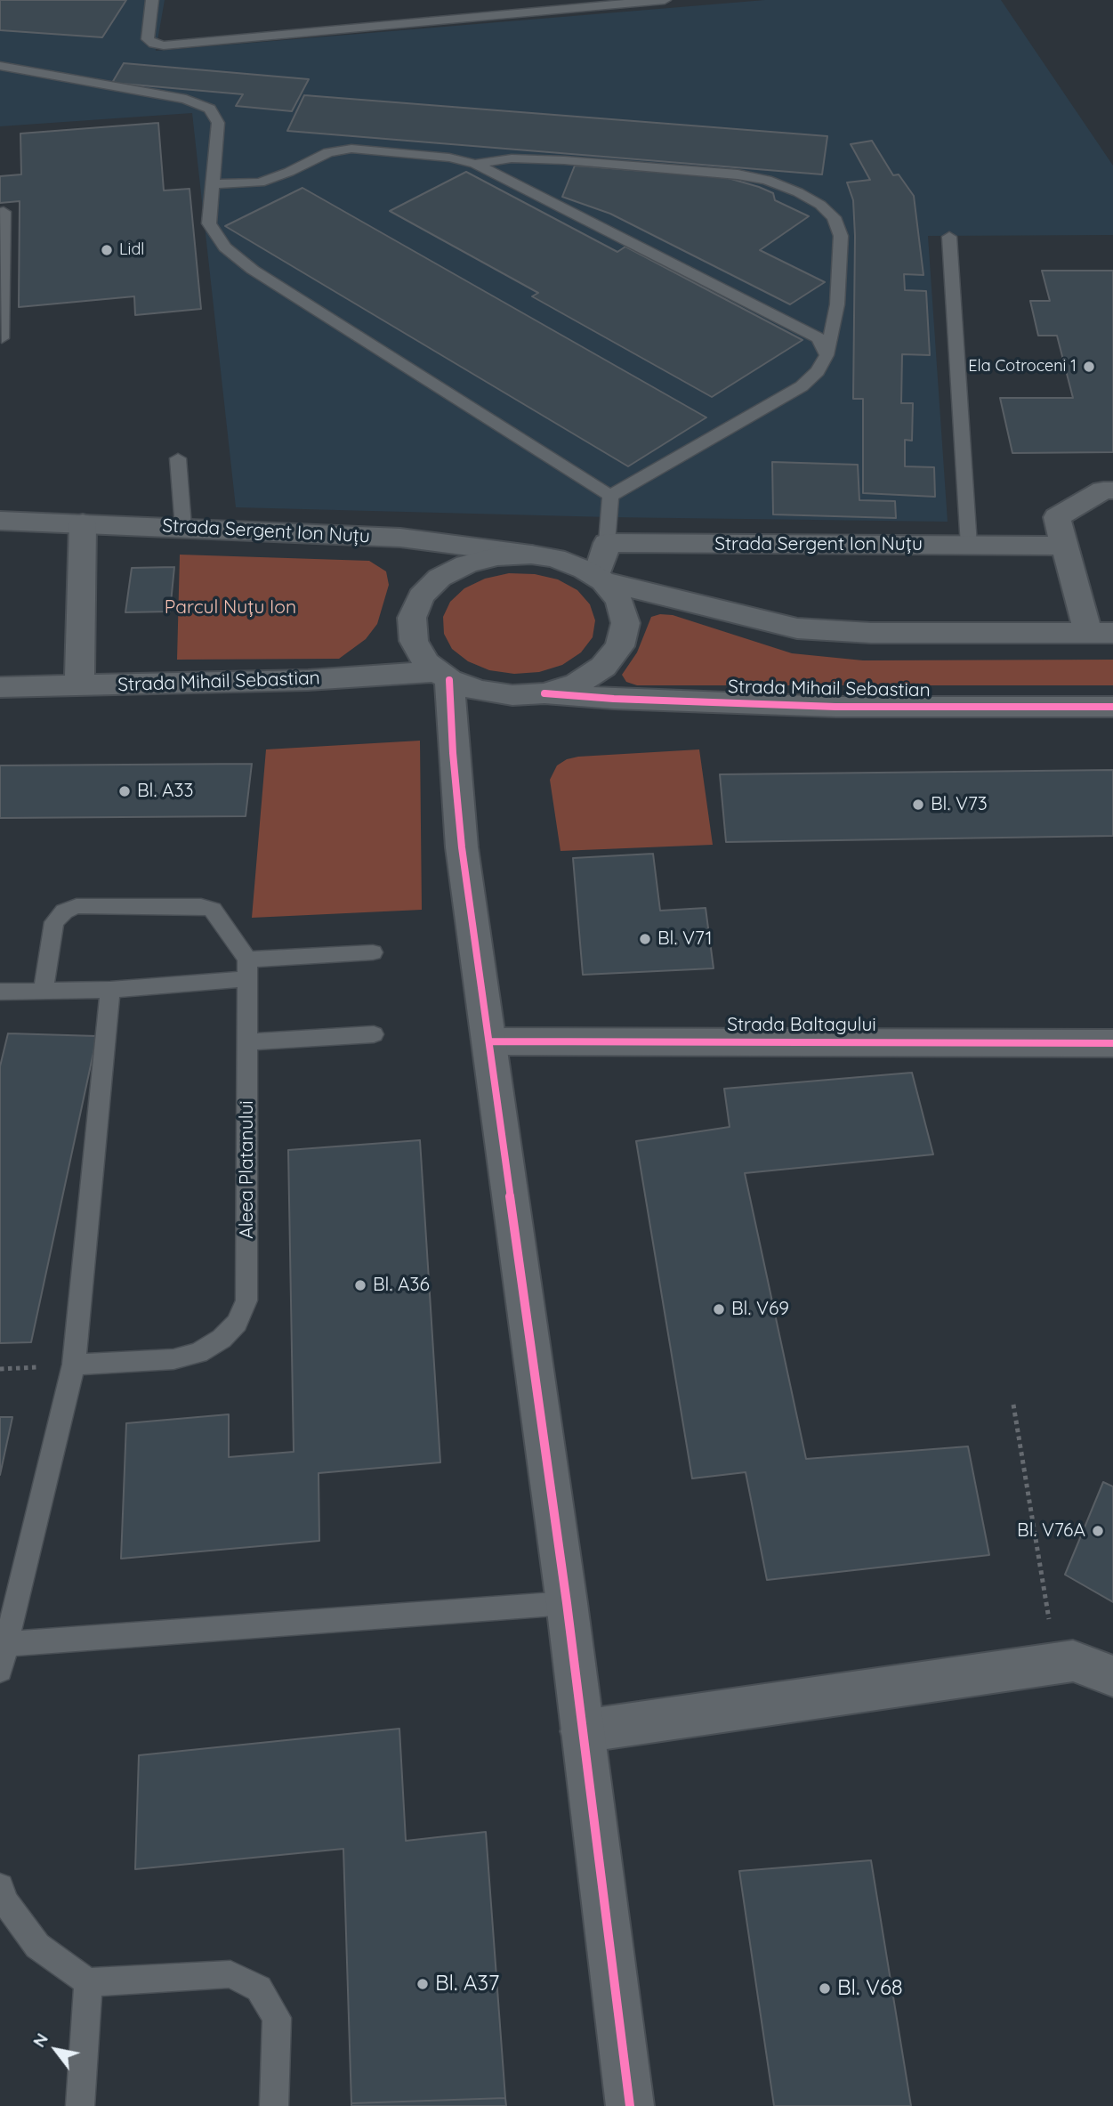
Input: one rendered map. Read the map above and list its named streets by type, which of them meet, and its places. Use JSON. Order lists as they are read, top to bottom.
{
  "streets": {
    "street": ["Strada Sergent Ion Nuțu", "Strada Mihail Sebastian", "Strada Baltagului"],
    "lane": ["Aleea Platanului"]
  },
  "crossings": [
    ["Strada Sergent Ion Nuțu", "Strada Mihail Sebastian"]
  ],
  "parks": ["Parcul Nuțu Ion"],
  "places": [
    "Lidl",
    "Ela Cotroceni 1",
    "Bl. A33",
    "Bl. V73",
    "Bl. V71",
    "Bl. A36",
    "Bl. V69",
    "Bl. V76A",
    "Bl. A37",
    "Bl. V68"
  ],
  "north": "top left"
}
